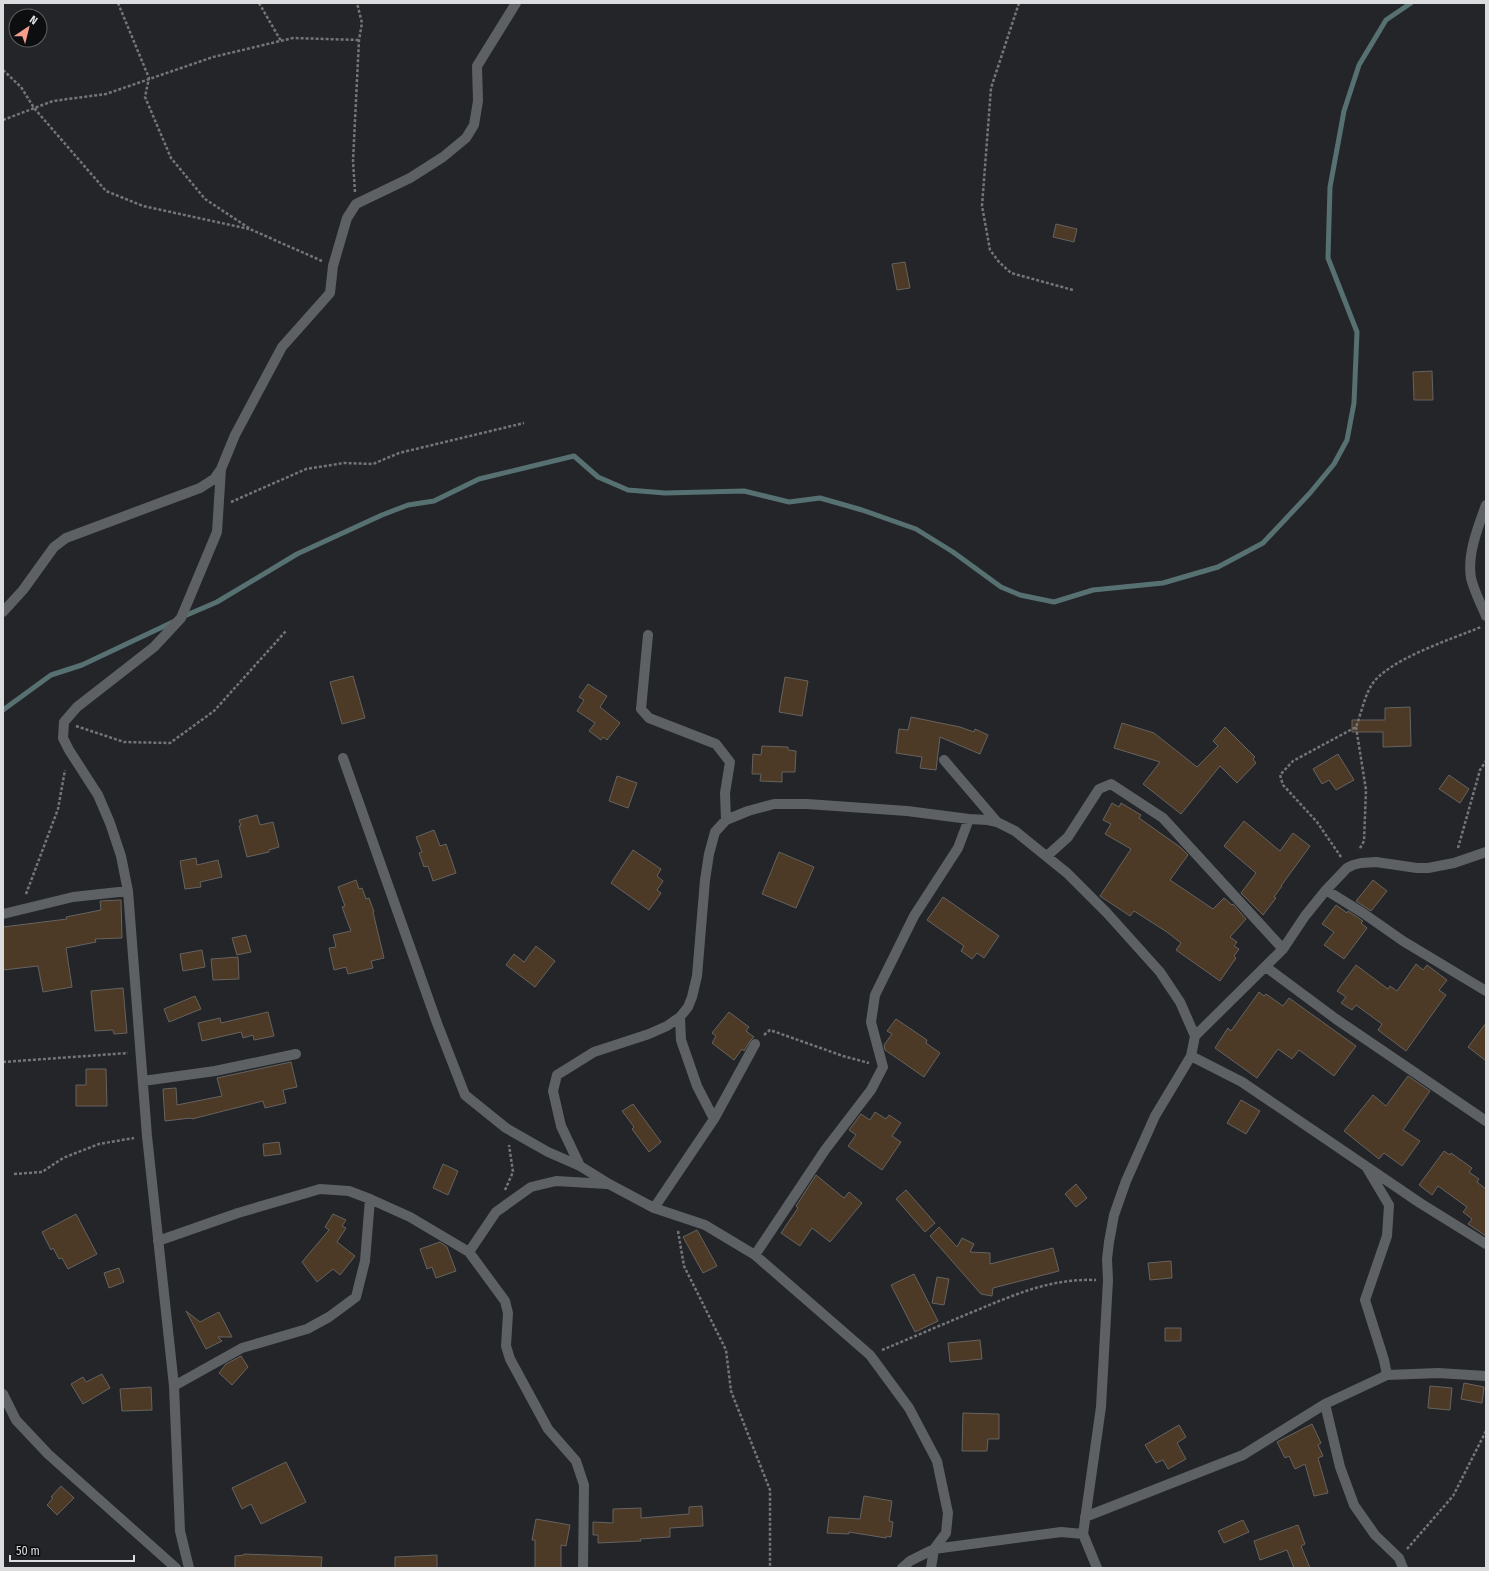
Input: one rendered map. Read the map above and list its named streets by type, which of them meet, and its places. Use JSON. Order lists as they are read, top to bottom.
{
  "scale_bar": "50 m",
  "north": "top right"
}
